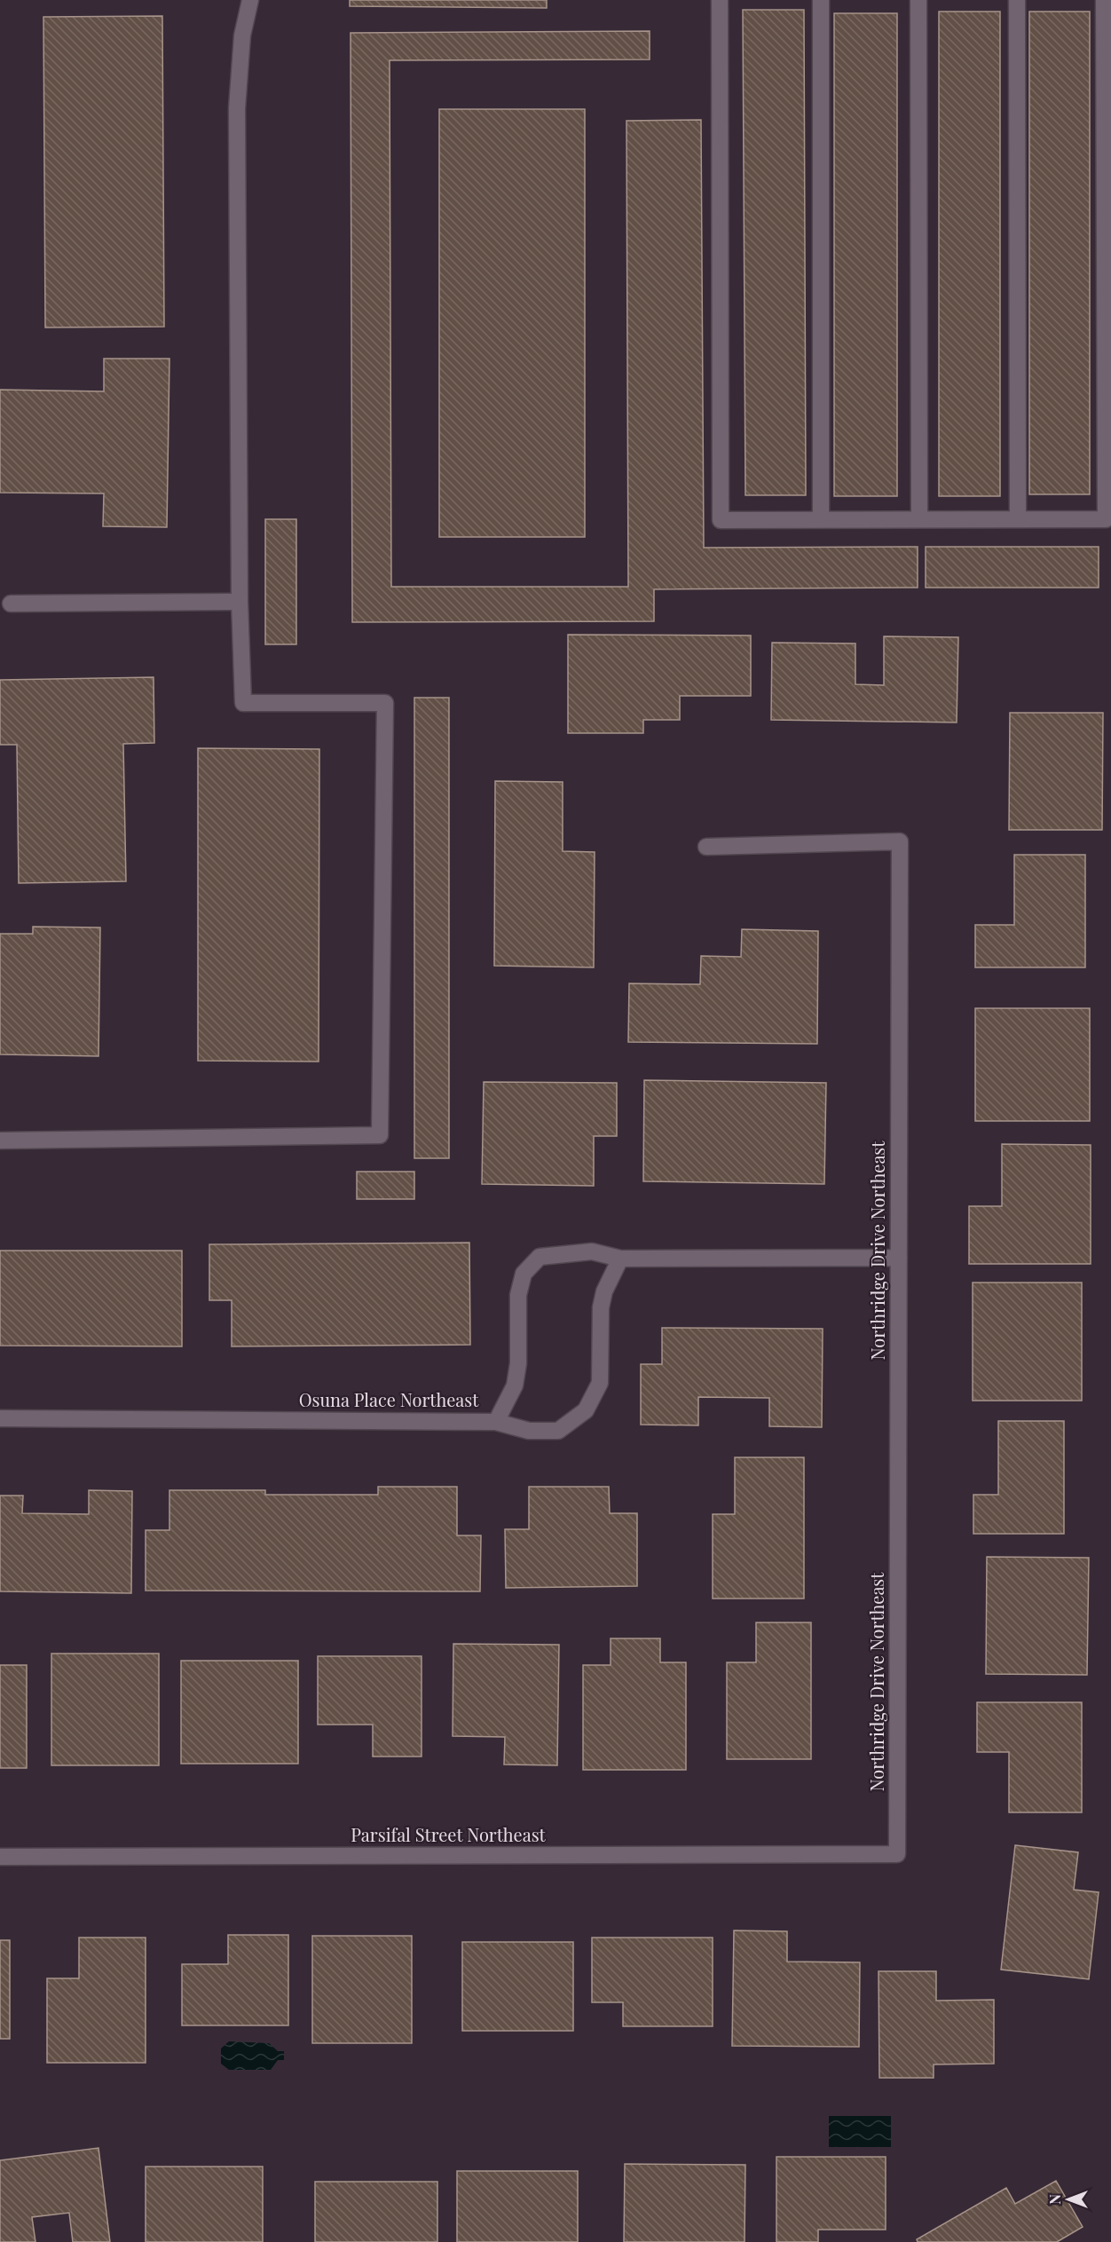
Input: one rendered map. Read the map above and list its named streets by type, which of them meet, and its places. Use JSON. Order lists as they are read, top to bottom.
{
  "streets": {
    "street": ["Northridge Drive Northeast", "Osuna Place Northeast", "Parsifal Street Northeast"]
  },
  "crossings": [
    ["Northridge Drive Northeast", "Osuna Place Northeast"],
    ["Northridge Drive Northeast", "Parsifal Street Northeast"]
  ],
  "north": "left"
}
